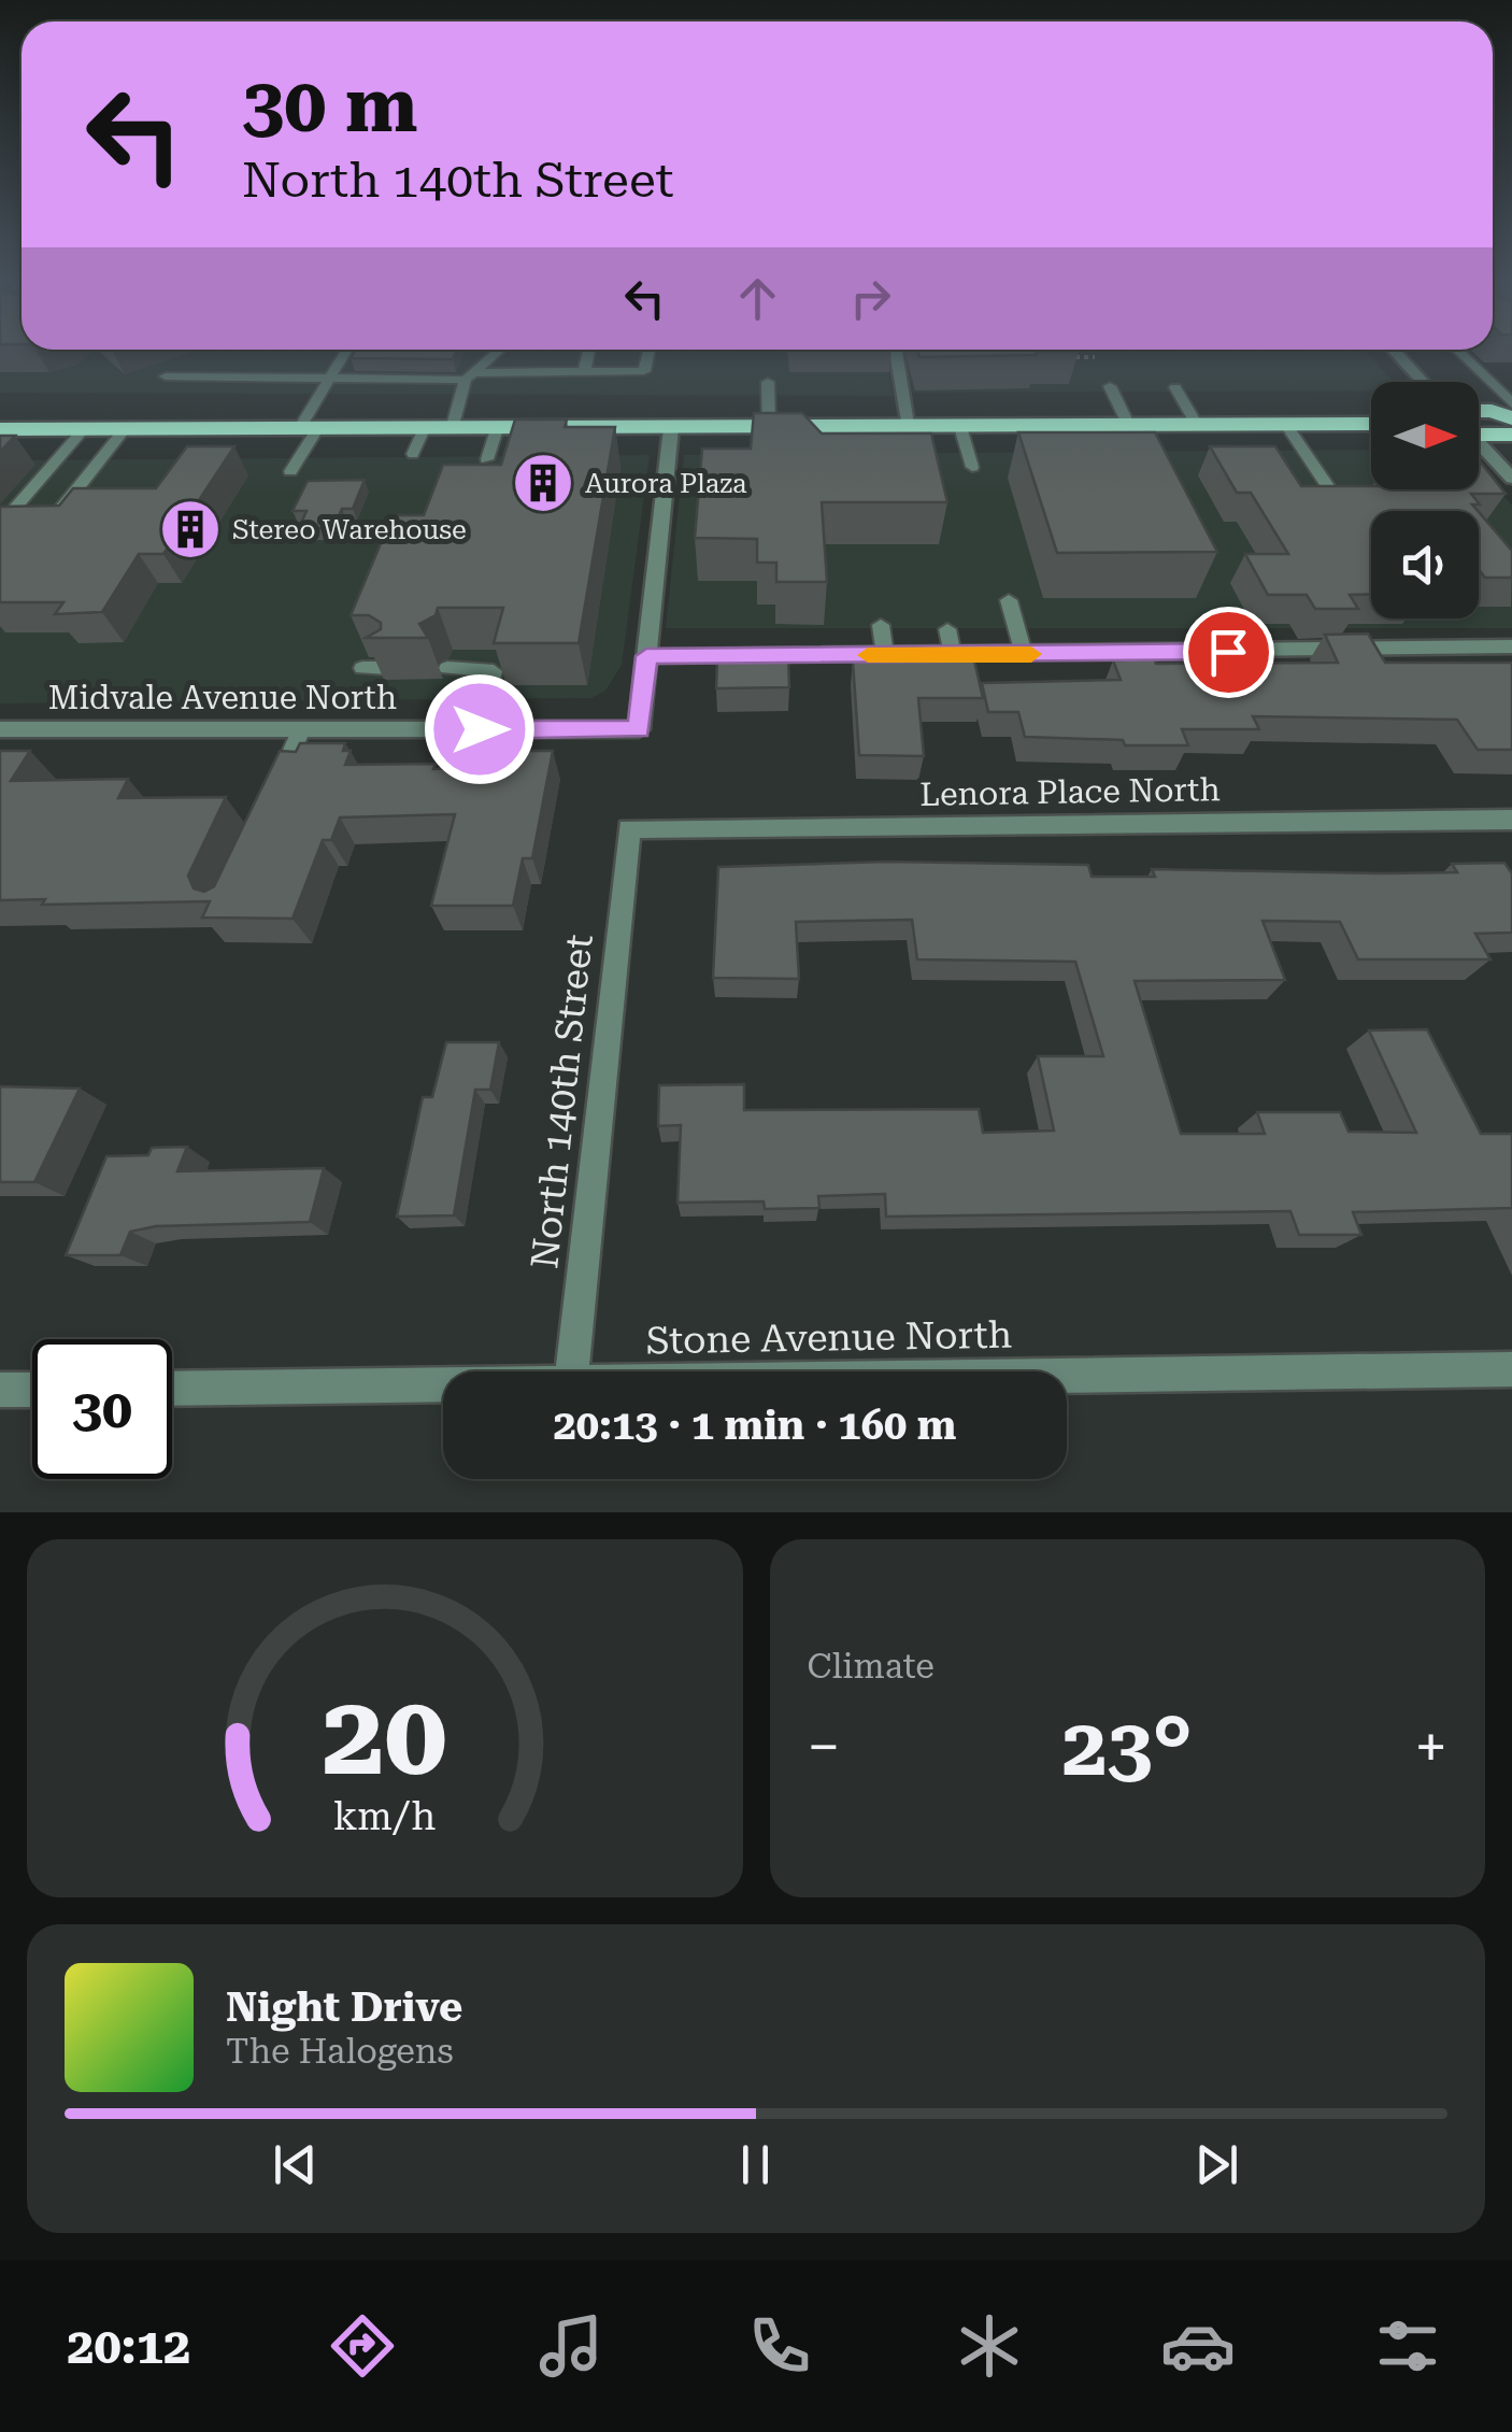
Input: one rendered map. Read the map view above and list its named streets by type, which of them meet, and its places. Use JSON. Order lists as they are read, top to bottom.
{
  "streets": {
    "street": [
      "Midvale Avenue North",
      "Lenora Place North",
      "North 140th Street",
      "Stone Avenue North"
    ]
  },
  "crossings": [
    ["Lenora Place North", "North 140th Street"]
  ],
  "places": {
    "building": ["Aurora Plaza", "Stereo Warehouse"]
  },
  "north": "right",
  "page": {
    "turn": ["30 m", "North 140th Street"],
    "limit": "30",
    "trip": "20:13 · 1 min · 160 m",
    "tile": "Climate",
    "heat": ["−", "23°", "+"],
    "song": ["Night Drive", "The Halogens"],
    "tabs": "20:12",
    "gauge": ["20", "km/h"]
  }
}
